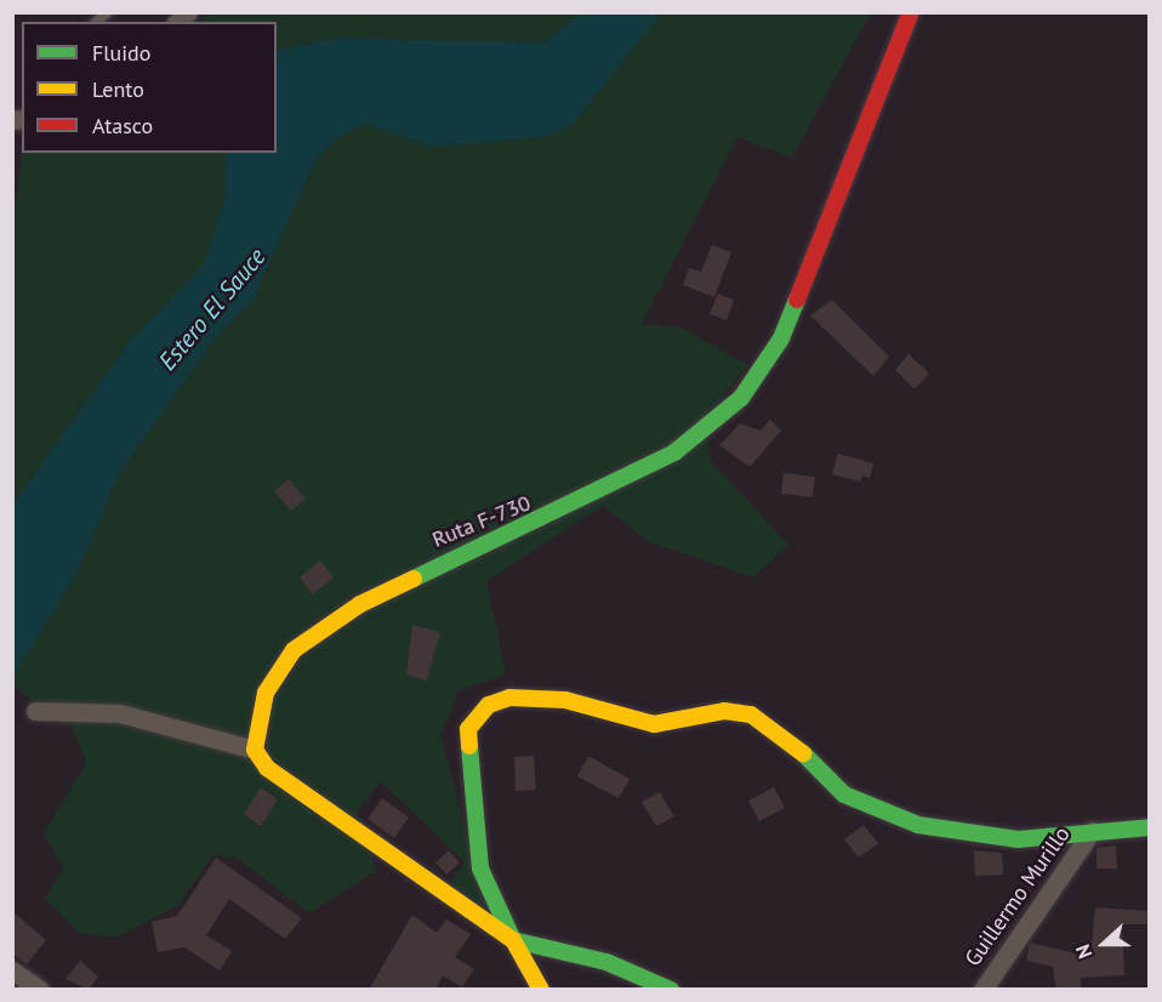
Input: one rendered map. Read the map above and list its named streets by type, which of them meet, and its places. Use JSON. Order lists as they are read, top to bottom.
{
  "streets": {
    "street": ["Ruta F-730", "Guillermo Murillo"]
  },
  "water": ["Estero El Sauce"],
  "legend": ["Fluido", "Lento", "Atasco"],
  "north": "left"
}
